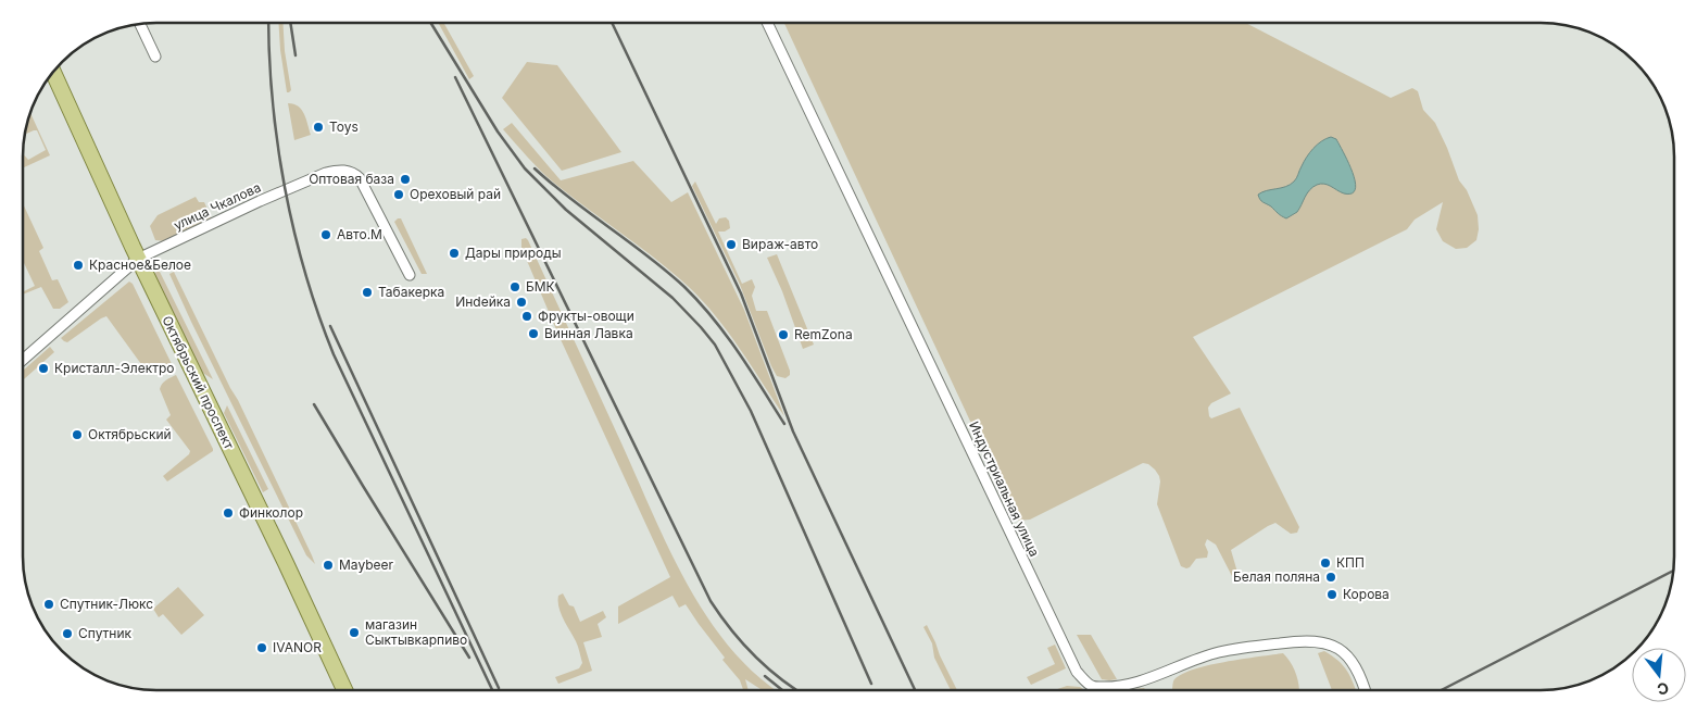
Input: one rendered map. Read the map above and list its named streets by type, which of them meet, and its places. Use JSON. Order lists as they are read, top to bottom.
{
  "streets": {
    "main road": ["Октябрьский проспект"],
    "street": ["улица Чкалова", "Индустриальная улица"]
  },
  "crossings": [
    ["улица Чкалова", "Октябрьский проспект"]
  ],
  "places": [
    "Toys",
    "Оптовая база",
    "Ореховый рай",
    "Авто.М",
    "Вираж-авто",
    "Дары природы",
    "Красное&Белое",
    "БМК",
    "Табакерка",
    "Инdейка",
    "Фрукты-овощи",
    "Винная Лавка",
    "RemZona",
    "Кристалл-Электро",
    "Октябрьский",
    "Финколор",
    "КПП",
    "Maybeer",
    "Белая поляна",
    "Корова",
    "Спутник-Люкс",
    "магазин Сыктывкарпиво",
    "Спутник",
    "IVANOR"
  ],
  "north": "bottom"
}
